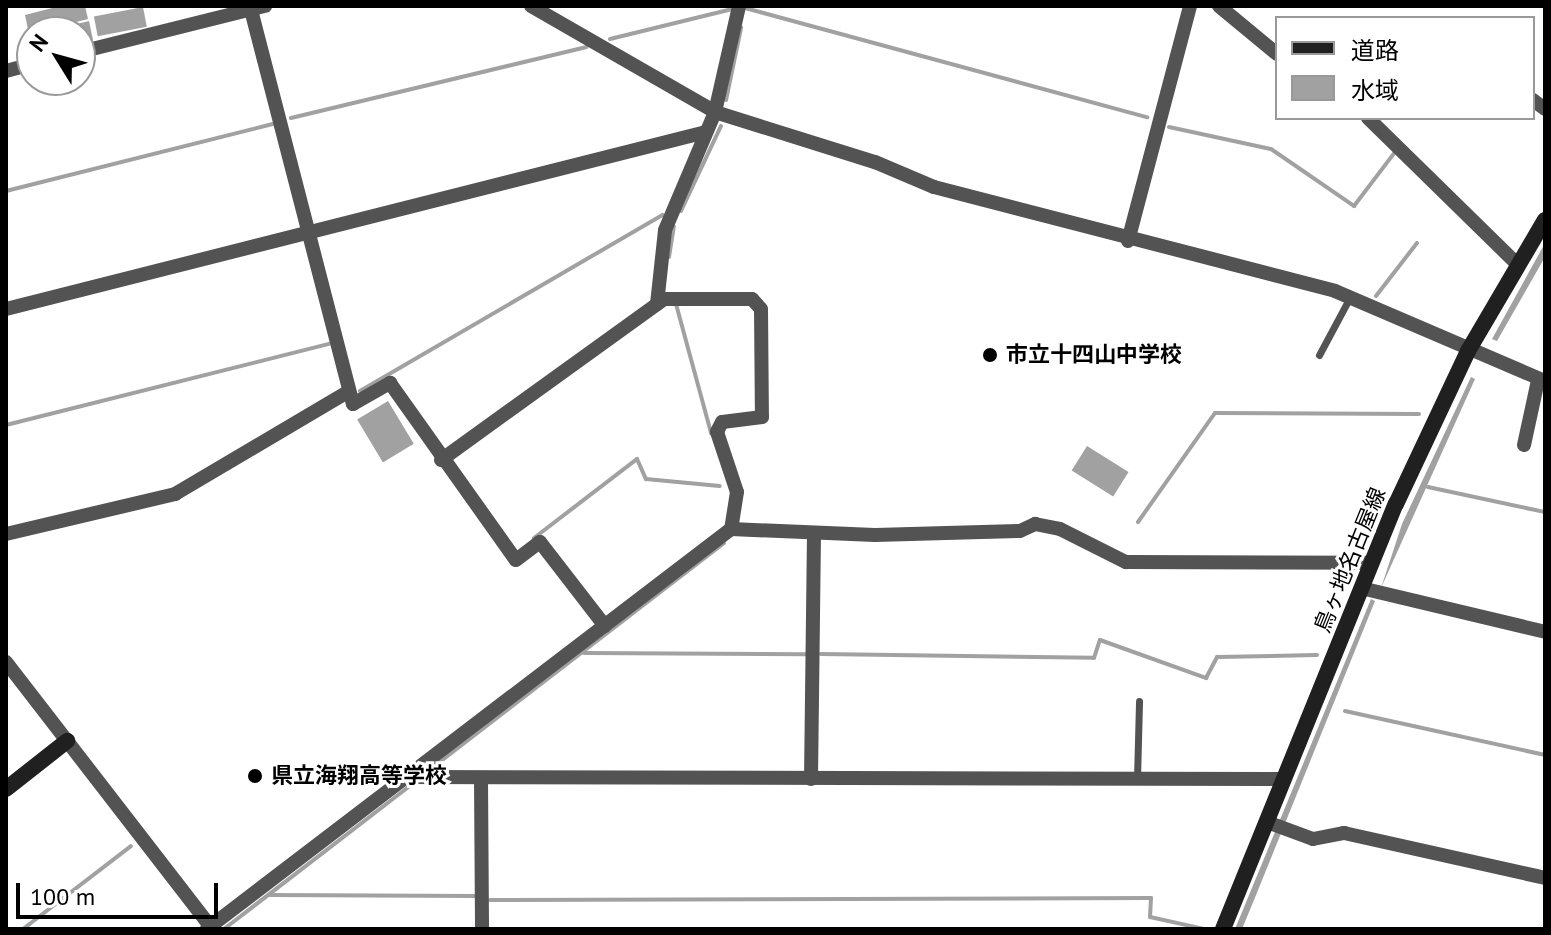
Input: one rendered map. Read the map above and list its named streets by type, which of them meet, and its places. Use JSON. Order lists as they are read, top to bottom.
{
  "streets": {
    "main road": ["鳥ヶ地名古屋線"]
  },
  "places": ["市立十四山中学校", "県立海翔高等学校"],
  "legend": ["道路", "水域"],
  "scale_bar": "100 m",
  "north": "top left"
}
